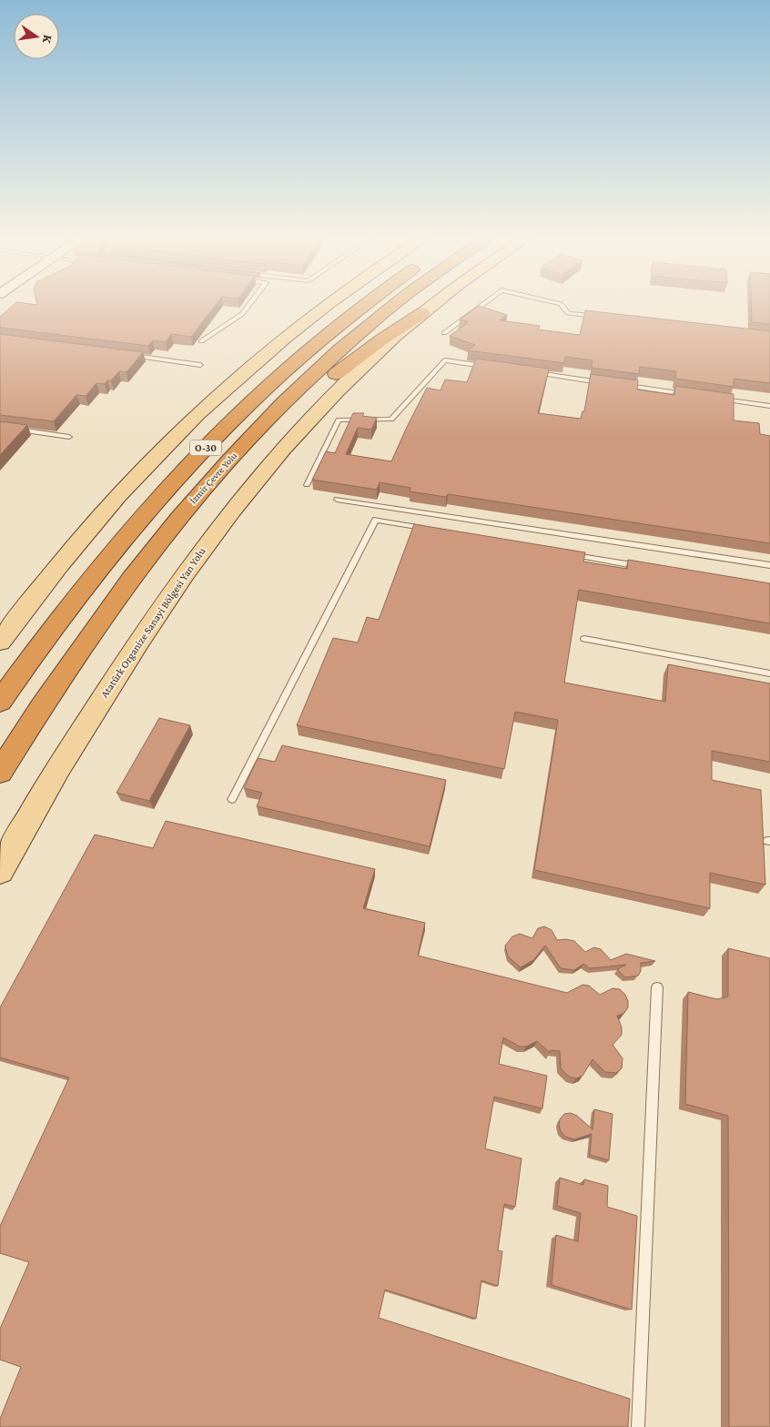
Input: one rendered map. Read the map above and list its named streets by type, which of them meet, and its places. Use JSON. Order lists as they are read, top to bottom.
{
  "streets": {
    "highway": ["O-30", "İzmir Çevre Yolu"],
    "main road": ["Atatürk Organize Sanayi Bölgesi Yan Yolu"]
  },
  "north": "right"
}
